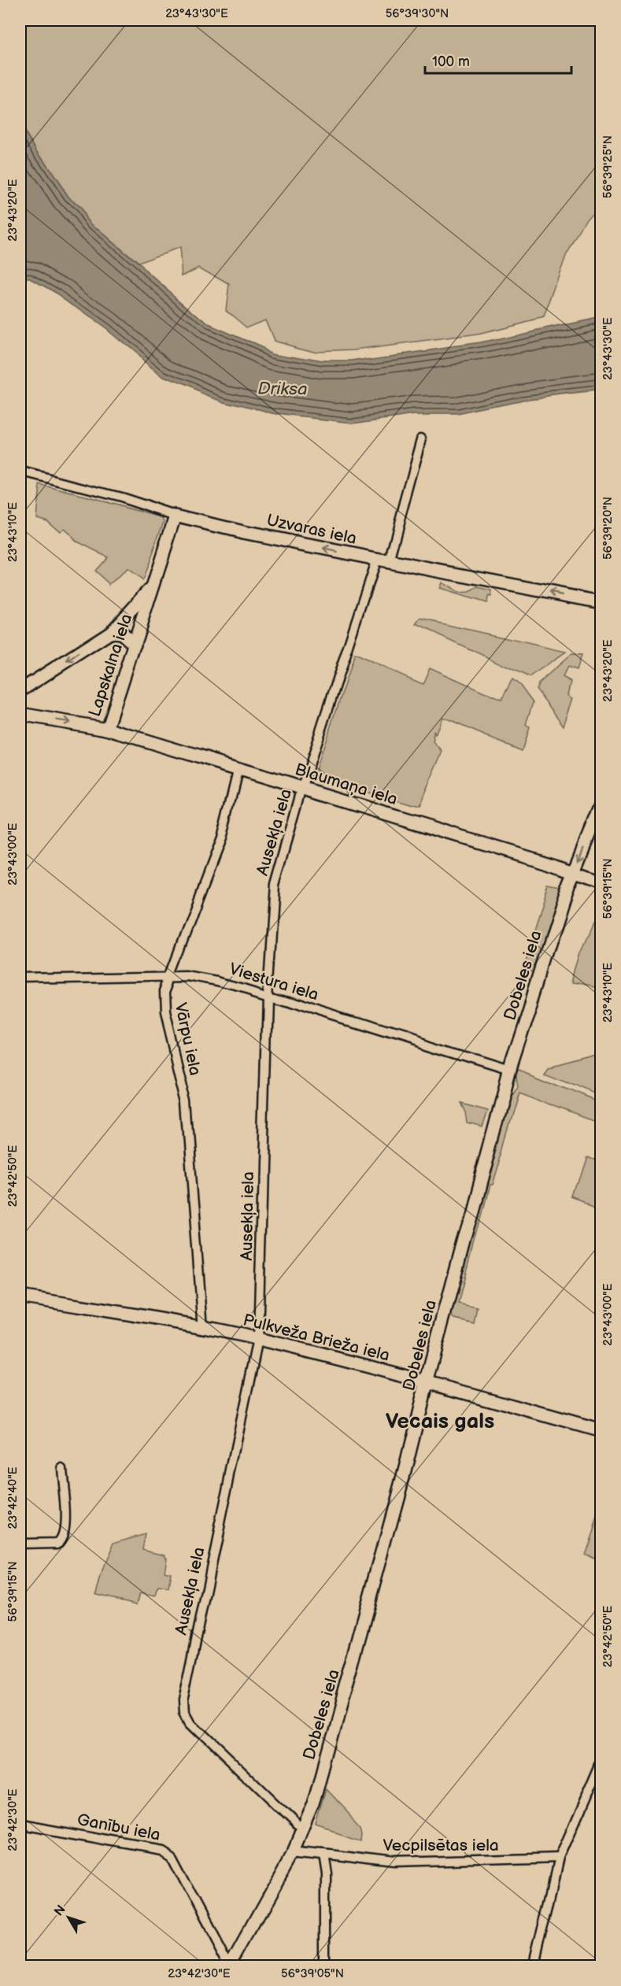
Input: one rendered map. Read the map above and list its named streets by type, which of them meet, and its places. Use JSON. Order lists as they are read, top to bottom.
{
  "streets": {
    "street": [
      "Uzvaras iela",
      "Lapskalna iela",
      "Blaumaņa iela",
      "Ausekļa iela",
      "Dobeles iela",
      "Viestura iela",
      "Vārpu iela",
      "Pulkveža Brieža iela",
      "Ganību iela",
      "Vecpilsētas iela"
    ]
  },
  "crossings": [
    ["Uzvaras iela", "Lapskalna iela"],
    ["Uzvaras iela", "Ausekļa iela"],
    ["Lapskalna iela", "Blaumaņa iela"],
    ["Blaumaņa iela", "Ausekļa iela"],
    ["Blaumaņa iela", "Dobeles iela"],
    ["Blaumaņa iela", "Vārpu iela"],
    ["Ausekļa iela", "Dobeles iela"],
    ["Ausekļa iela", "Viestura iela"],
    ["Ausekļa iela", "Pulkveža Brieža iela"],
    ["Dobeles iela", "Viestura iela"],
    ["Dobeles iela", "Pulkveža Brieža iela"],
    ["Dobeles iela", "Ganību iela"],
    ["Dobeles iela", "Vecpilsētas iela"],
    ["Viestura iela", "Vārpu iela"],
    ["Vārpu iela", "Pulkveža Brieža iela"]
  ],
  "one_way": ["Uzvaras iela"],
  "districts": ["Vecais gals"],
  "water": ["Driksa"],
  "scale_bar": "100 m",
  "north": "top left",
  "coordinates": [
    "23°43'30\"E",
    "56°39'30\"N",
    "56°39'25\"N",
    "23°43'20\"E",
    "56°39'20\"N",
    "23°43'10\"E",
    "23°43'00\"E",
    "56°39'15\"N",
    "23°42'50\"E",
    "23°42'40\"E",
    "23°42'30\"E",
    "56°39'05\"N"
  ]
}
